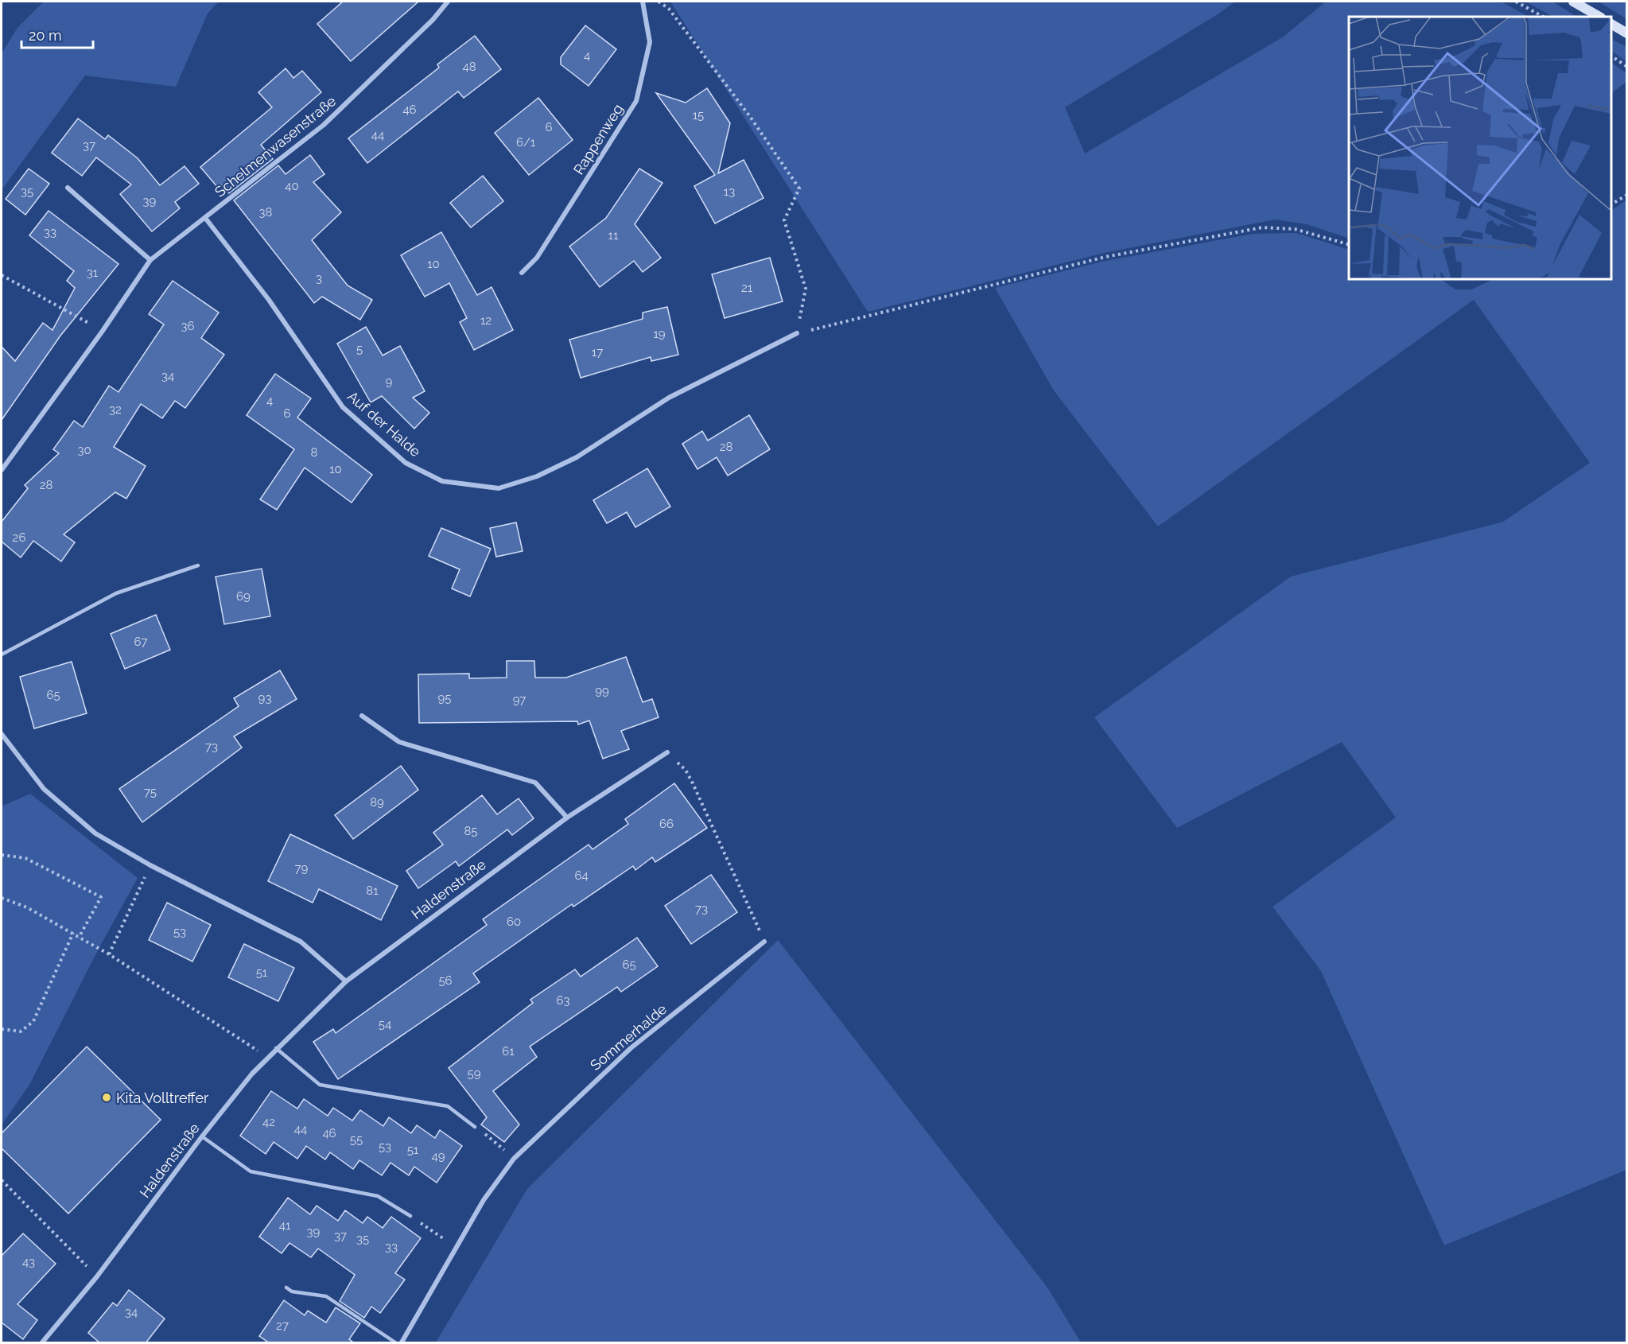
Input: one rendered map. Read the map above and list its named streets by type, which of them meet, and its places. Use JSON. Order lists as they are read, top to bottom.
{
  "streets": {
    "street": [
      "Rappenweg",
      "Schelmenwasenstraße",
      "Auf der Halde",
      "Haldenstraße",
      "Sommerhalde"
    ]
  },
  "crossings": [
    ["Schelmenwasenstraße", "Auf der Halde"]
  ],
  "places": ["Kita Volltreffer"],
  "house_numbers": [
    "4",
    "48",
    "46",
    "15",
    "6",
    "44",
    "6/1",
    "37",
    "40",
    "35",
    "13",
    "39",
    "38",
    "33",
    "11",
    "10",
    "31",
    "3",
    "21",
    "12",
    "36",
    "19",
    "5",
    "17",
    "34",
    "9",
    "4",
    "32",
    "6",
    "28",
    "30",
    "8",
    "10",
    "28",
    "26",
    "69",
    "67",
    "99",
    "65",
    "93",
    "95",
    "97",
    "73",
    "75",
    "89",
    "66",
    "85",
    "79",
    "64",
    "81",
    "73",
    "60",
    "53",
    "65",
    "51",
    "56",
    "63",
    "54",
    "61",
    "59",
    "42",
    "44",
    "46",
    "55",
    "53",
    "51",
    "49",
    "41",
    "39",
    "37",
    "35",
    "33",
    "43",
    "34",
    "27"
  ],
  "scale_bar": "20 m"
}
